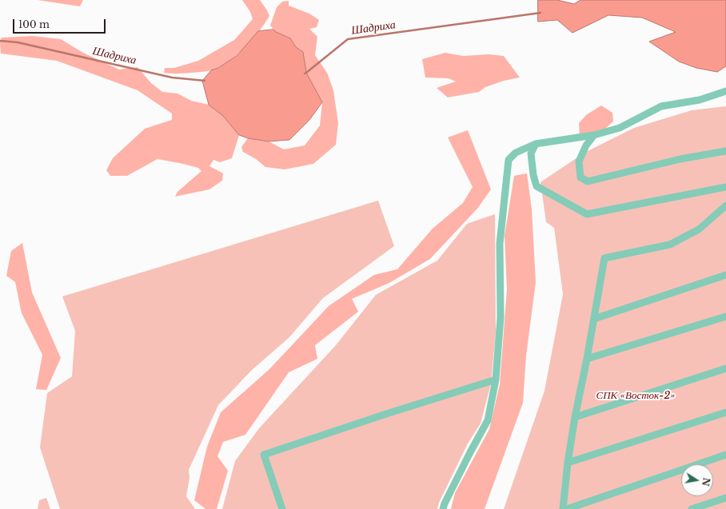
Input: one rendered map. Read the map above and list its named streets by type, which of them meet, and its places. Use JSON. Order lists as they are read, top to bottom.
{
  "water": ["Шадриха"],
  "parks": ["СПК «Восток-2»"],
  "scale_bar": "100 m",
  "north": "right"
}
